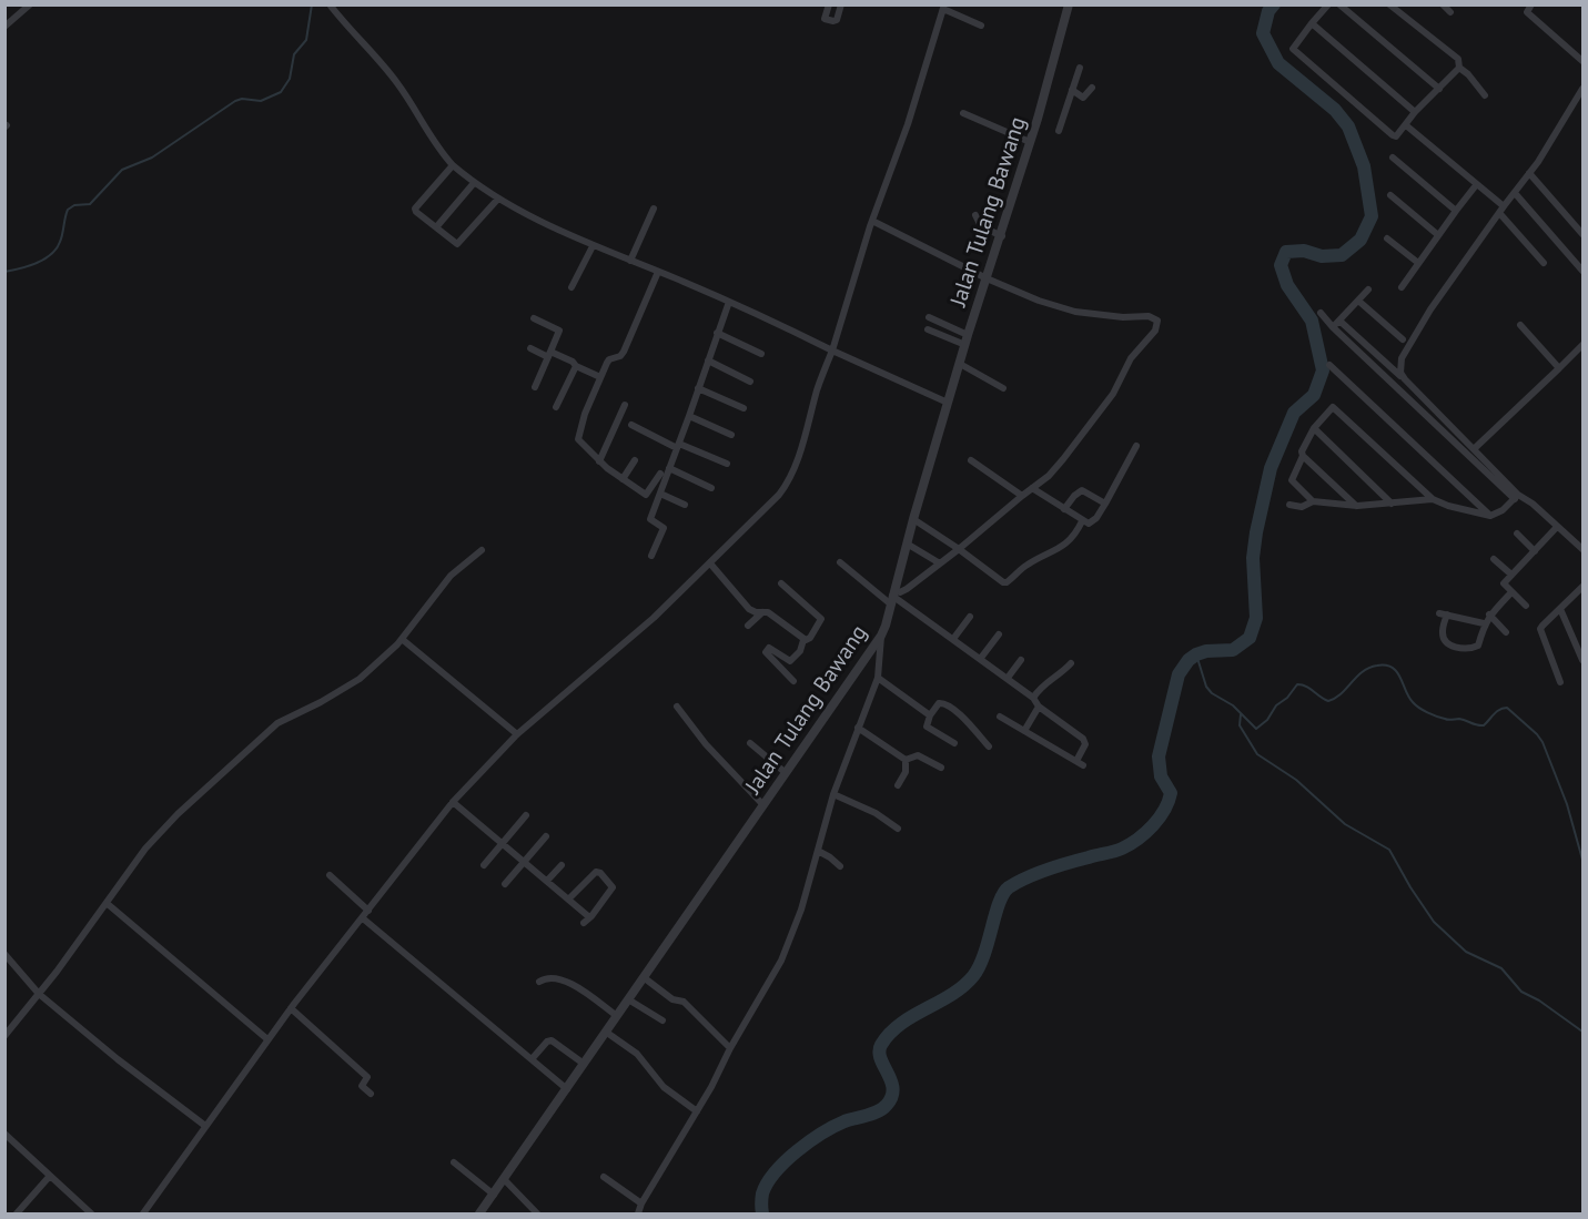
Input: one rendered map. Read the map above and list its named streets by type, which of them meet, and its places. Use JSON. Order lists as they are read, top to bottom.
{
  "streets": {
    "street": ["Jalan Tulang Bawang"]
  }
}
